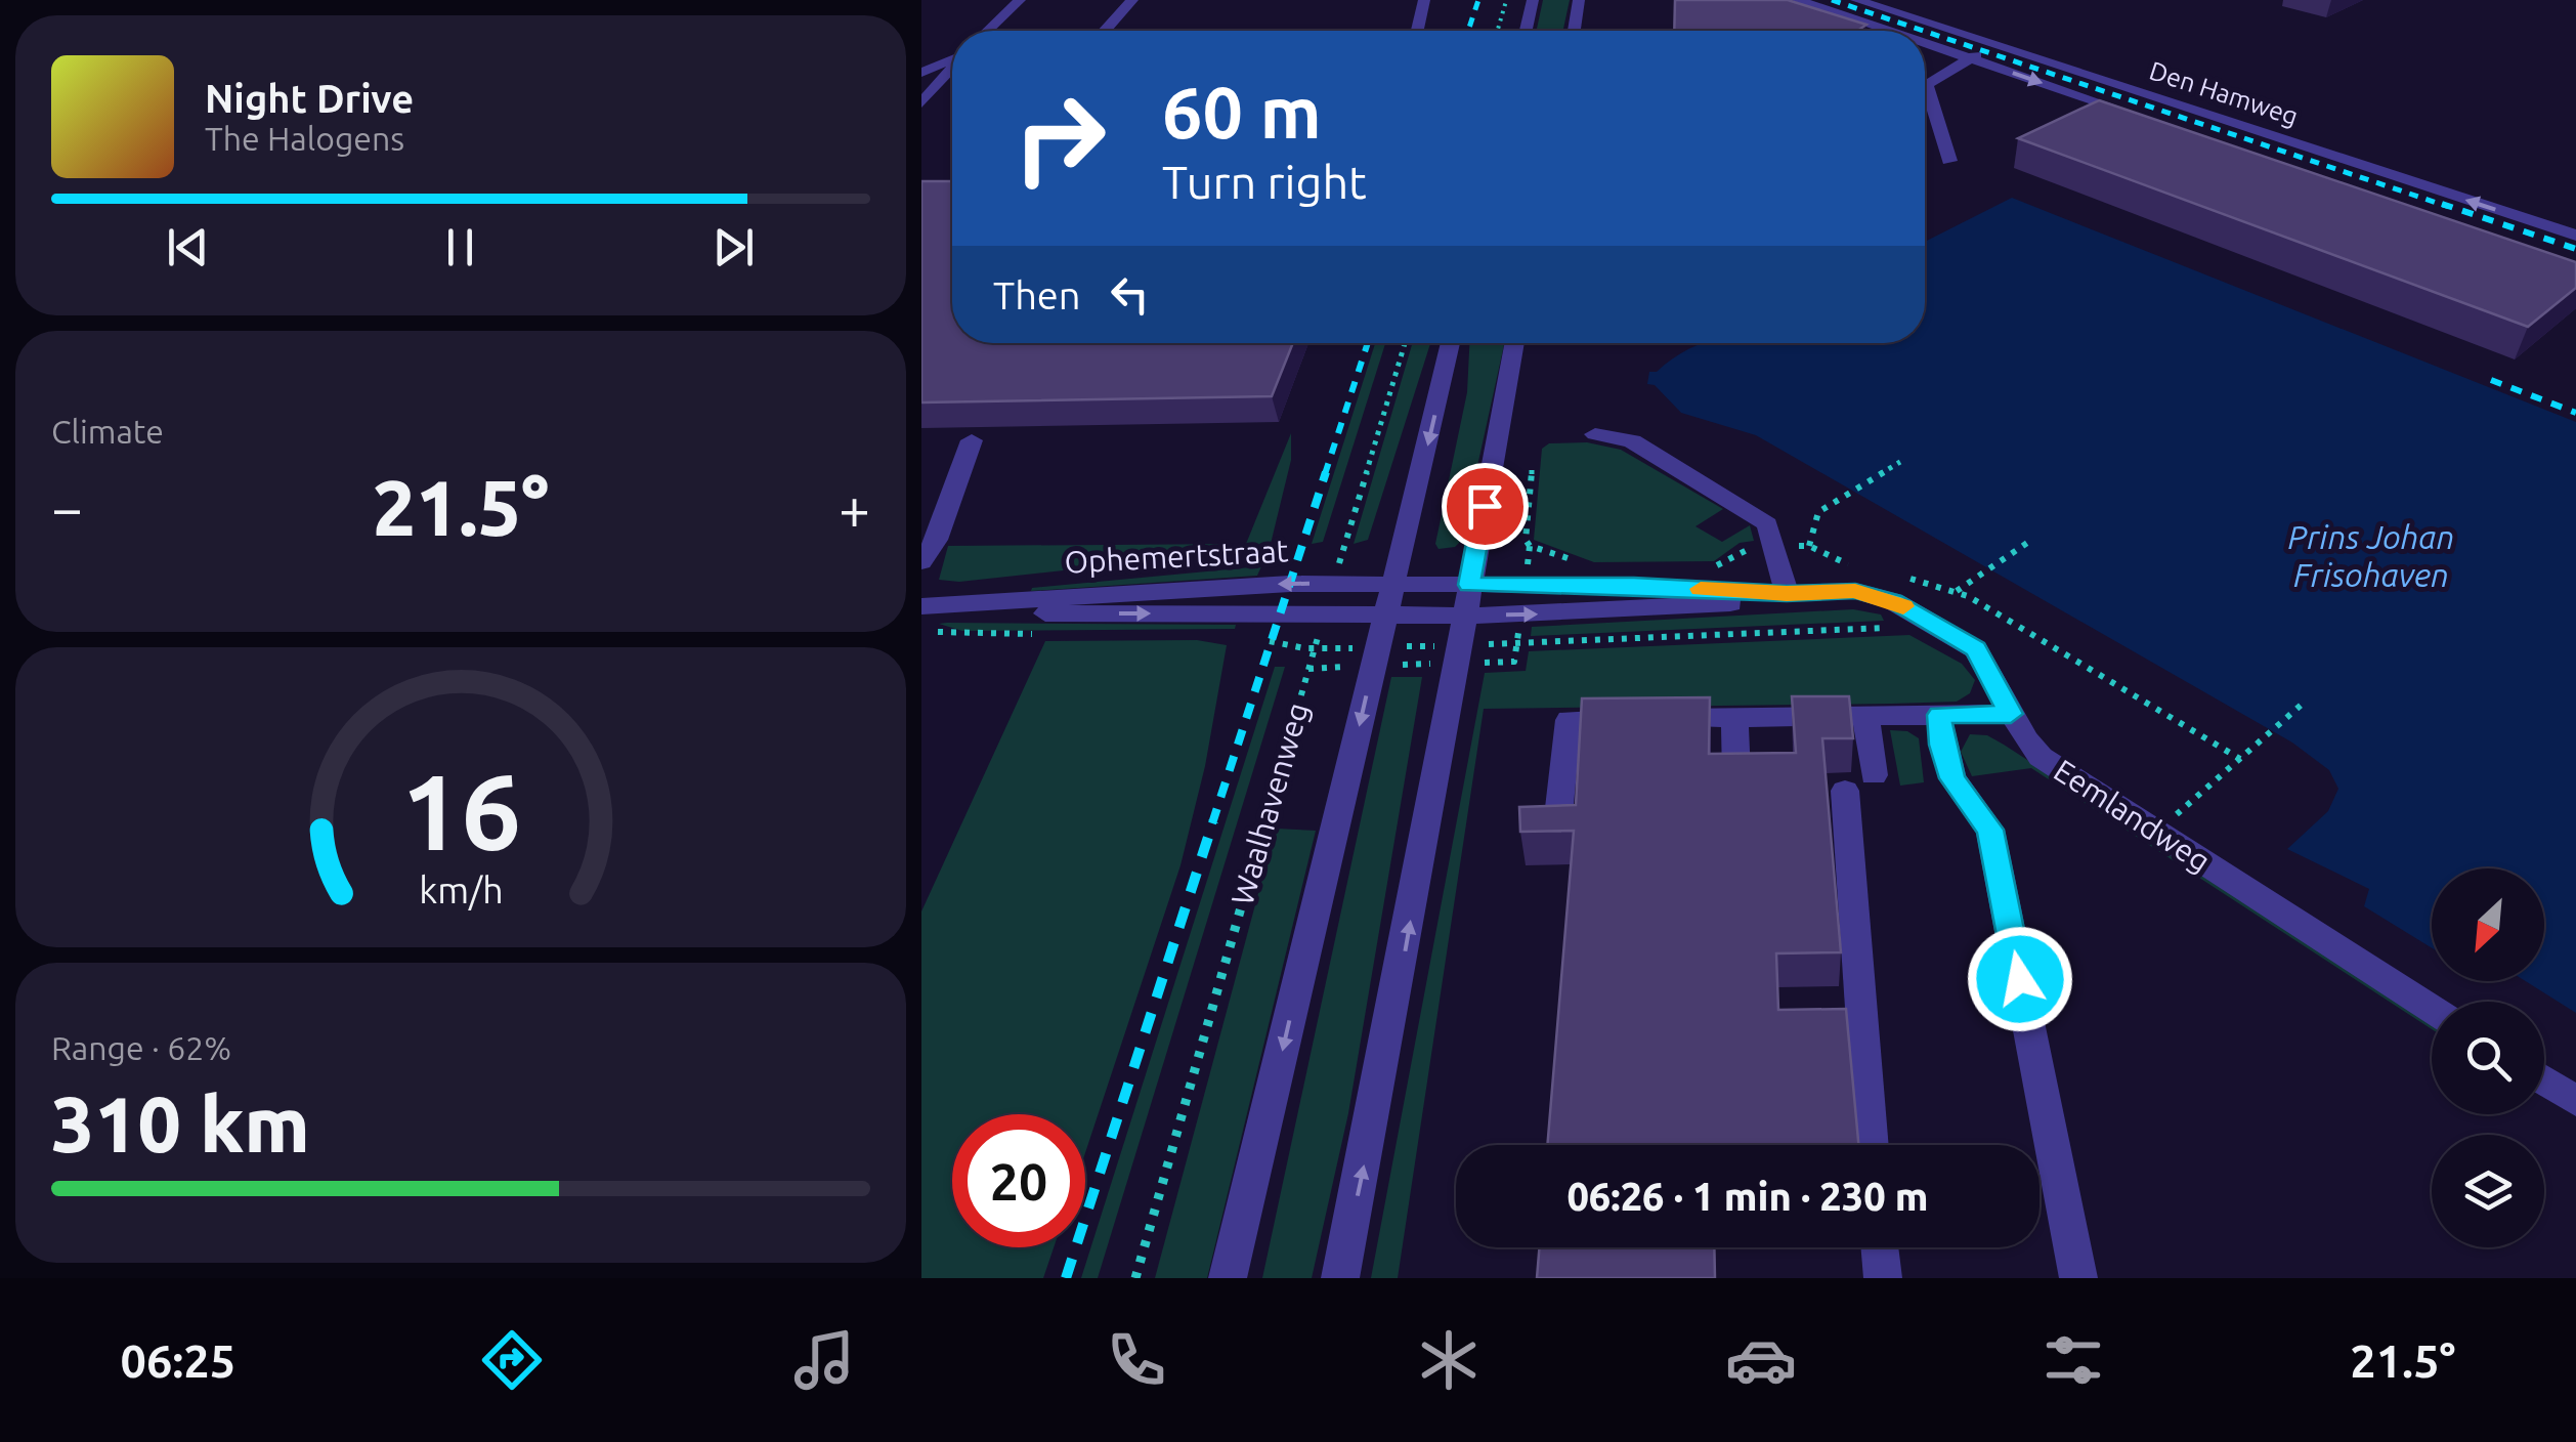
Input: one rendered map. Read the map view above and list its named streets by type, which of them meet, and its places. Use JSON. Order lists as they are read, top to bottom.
{
  "streets": {
    "street": [
      "Den Hamweg",
      "Ophemertstraat",
      "Waalhavenweg",
      "Eemlandweg"
    ]
  },
  "crossings": [
    ["Ophemertstraat", "Waalhavenweg"],
    ["Ophemertstraat", "Eemlandweg"],
    ["Waalhavenweg", "Eemlandweg"]
  ],
  "water": ["Prins Johan Frisohaven"],
  "north": "bottom left",
  "page": {
    "turn": ["60 m", "Turn right"],
    "song": ["Night Drive", "The Halogens"],
    "then": "Then",
    "tile": [
      "Climate",
      ["Range · 62%", "310 km"]
    ],
    "heat": ["−", "21.5°", "+"],
    "limit": "20",
    "trip": "06:26 · 1 min · 230 m",
    "tabs": ["06:25", "21.5°"],
    "gauge": ["16", "km/h"]
  }
}
